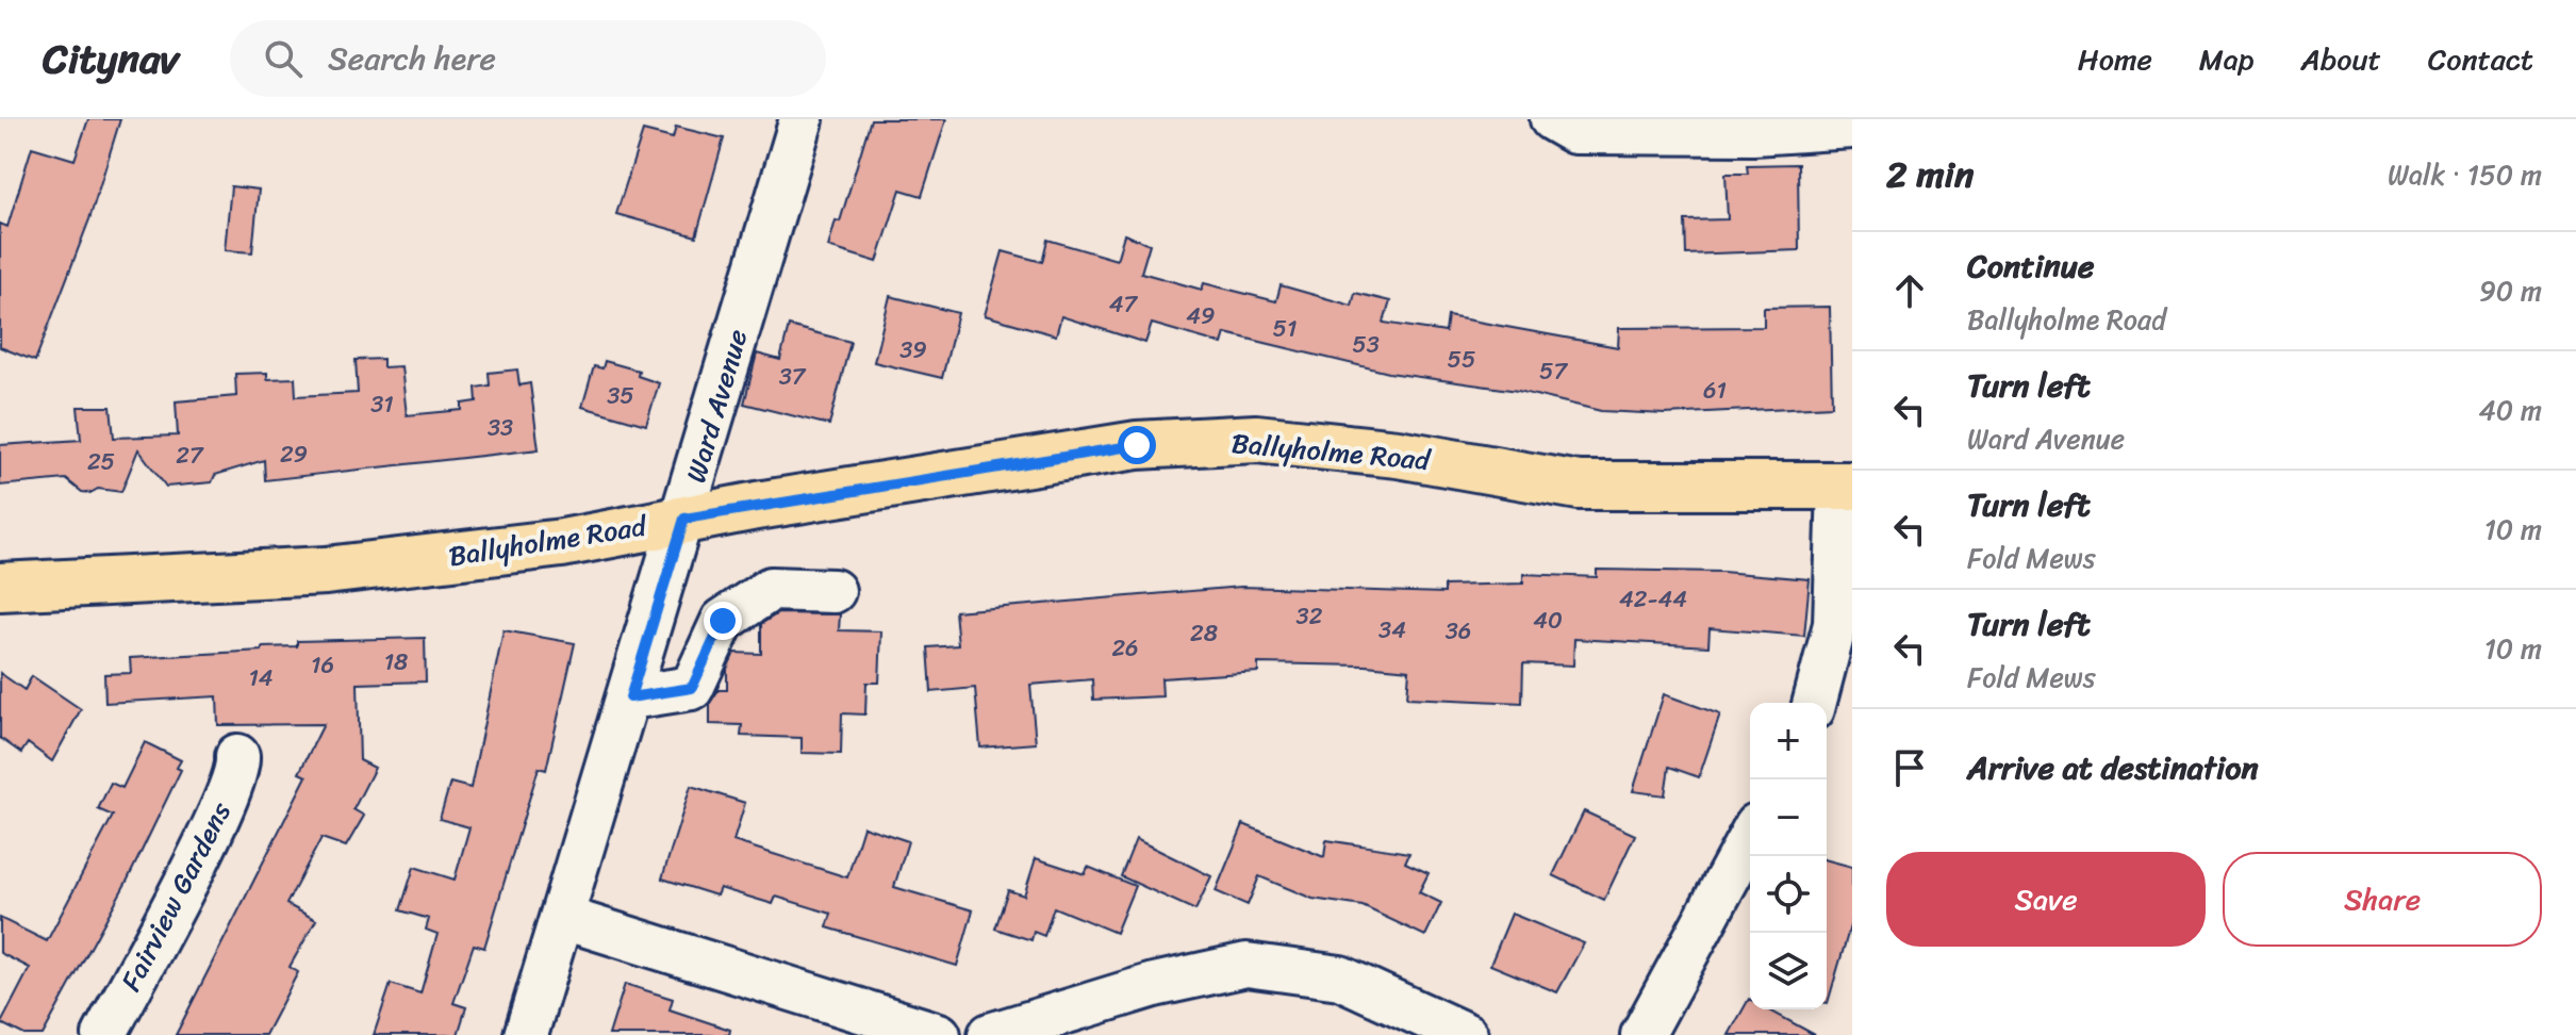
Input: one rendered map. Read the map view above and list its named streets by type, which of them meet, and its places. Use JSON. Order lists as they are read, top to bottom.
{
  "streets": {
    "main road": ["Ballyholme Road"],
    "street": ["Ward Avenue", "Fairview Gardens"]
  },
  "crossings": [
    ["Ward Avenue", "Ballyholme Road"]
  ],
  "house_numbers": [
    "47",
    "49",
    "51",
    "53",
    "39",
    "55",
    "57",
    "37",
    "61",
    "35",
    "31",
    "33",
    "29",
    "27",
    "25",
    "42-44",
    "32",
    "40",
    "34",
    "36",
    "28",
    "26",
    "18",
    "16",
    "14"
  ],
  "page": {
    "header": "Citynav",
    "search": "Search here",
    "nav": [
      "Home",
      "Map",
      "About",
      "Contact"
    ],
    "heading": ["2 min", "Walk · 150 m"],
    "list": [
      ["Continue", "Ballyholme Road", "90 m"],
      ["Turn left", "Ward Avenue", "40 m"],
      ["Turn left", "Fold Mews", "10 m"],
      ["Turn left", "Fold Mews", "10 m"],
      "Arrive at destination"
    ],
    "map_buttons": ["+", "−"],
    "buttons": ["Save", "Share"]
  }
}
